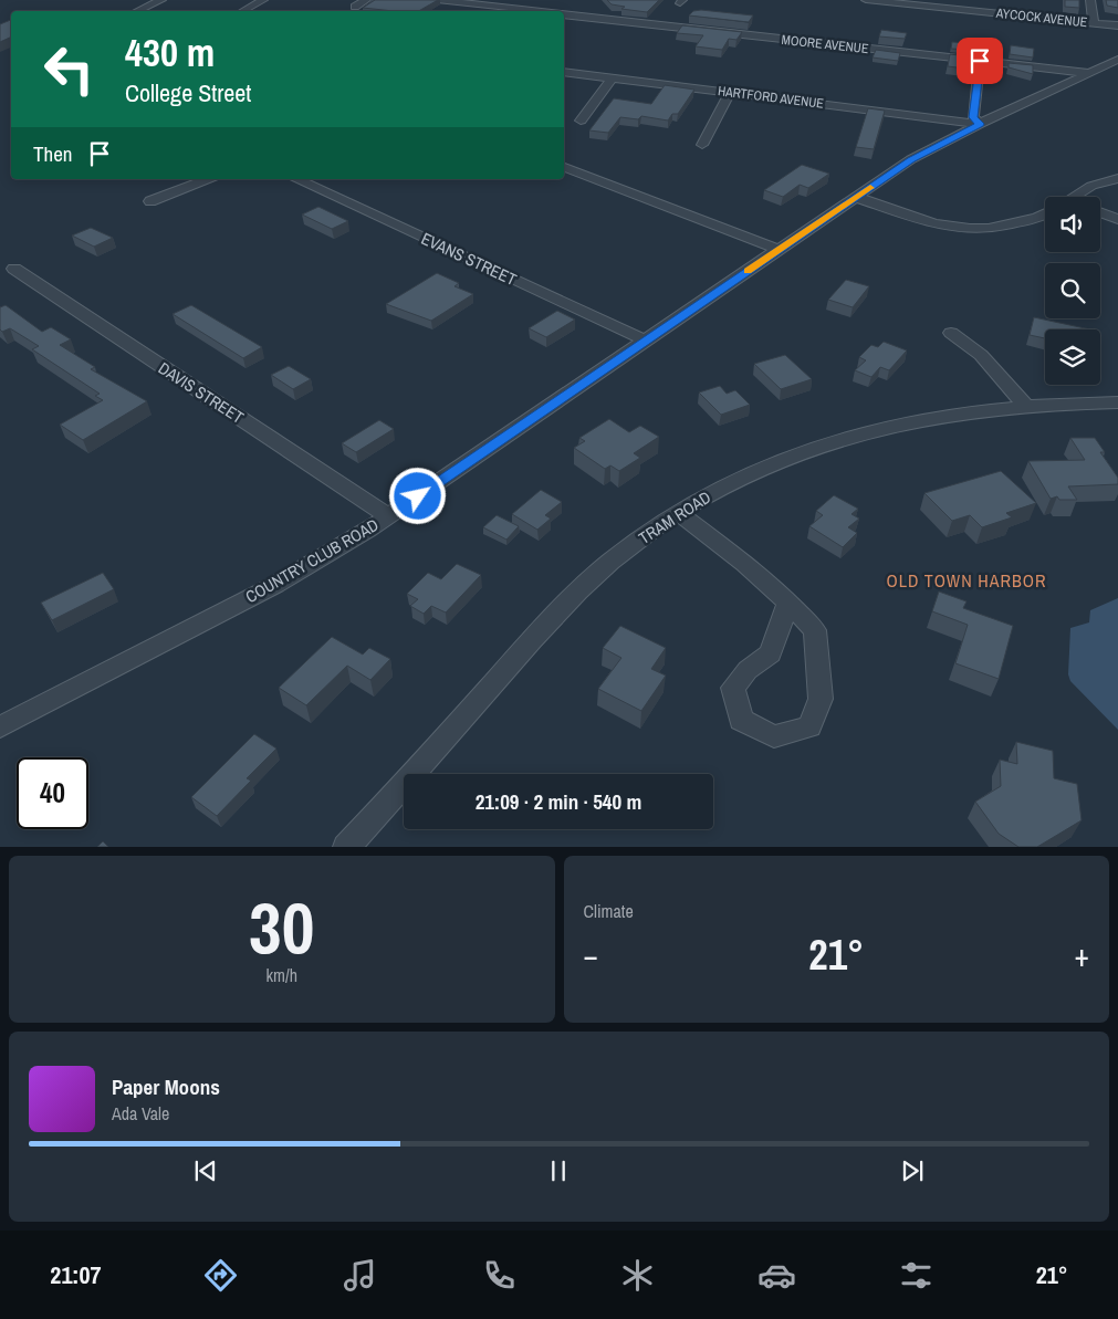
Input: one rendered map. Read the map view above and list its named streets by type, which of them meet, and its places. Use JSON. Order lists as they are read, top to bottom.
{
  "streets": {
    "street": [
      "AYCOCK AVENUE",
      "MOORE AVENUE",
      "HARTFORD AVENUE",
      "EVANS STREET",
      "DAVIS STREET",
      "TRAM ROAD",
      "COUNTRY CLUB ROAD"
    ]
  },
  "crossings": [
    ["MOORE AVENUE", "COUNTRY CLUB ROAD"],
    ["HARTFORD AVENUE", "COUNTRY CLUB ROAD"],
    ["EVANS STREET", "COUNTRY CLUB ROAD"],
    ["DAVIS STREET", "COUNTRY CLUB ROAD"]
  ],
  "districts": ["OLD TOWN HARBOR"],
  "page": {
    "turn": ["430 m", "College Street"],
    "then": "Then",
    "limit": "40",
    "trip": "21:09 · 2 min · 540 m",
    "tile": [
      ["30", "km/h"],
      "Climate"
    ],
    "heat": ["−", "21°", "+"],
    "song": ["Paper Moons", "Ada Vale"],
    "tabs": ["21:07", "21°"]
  }
}
